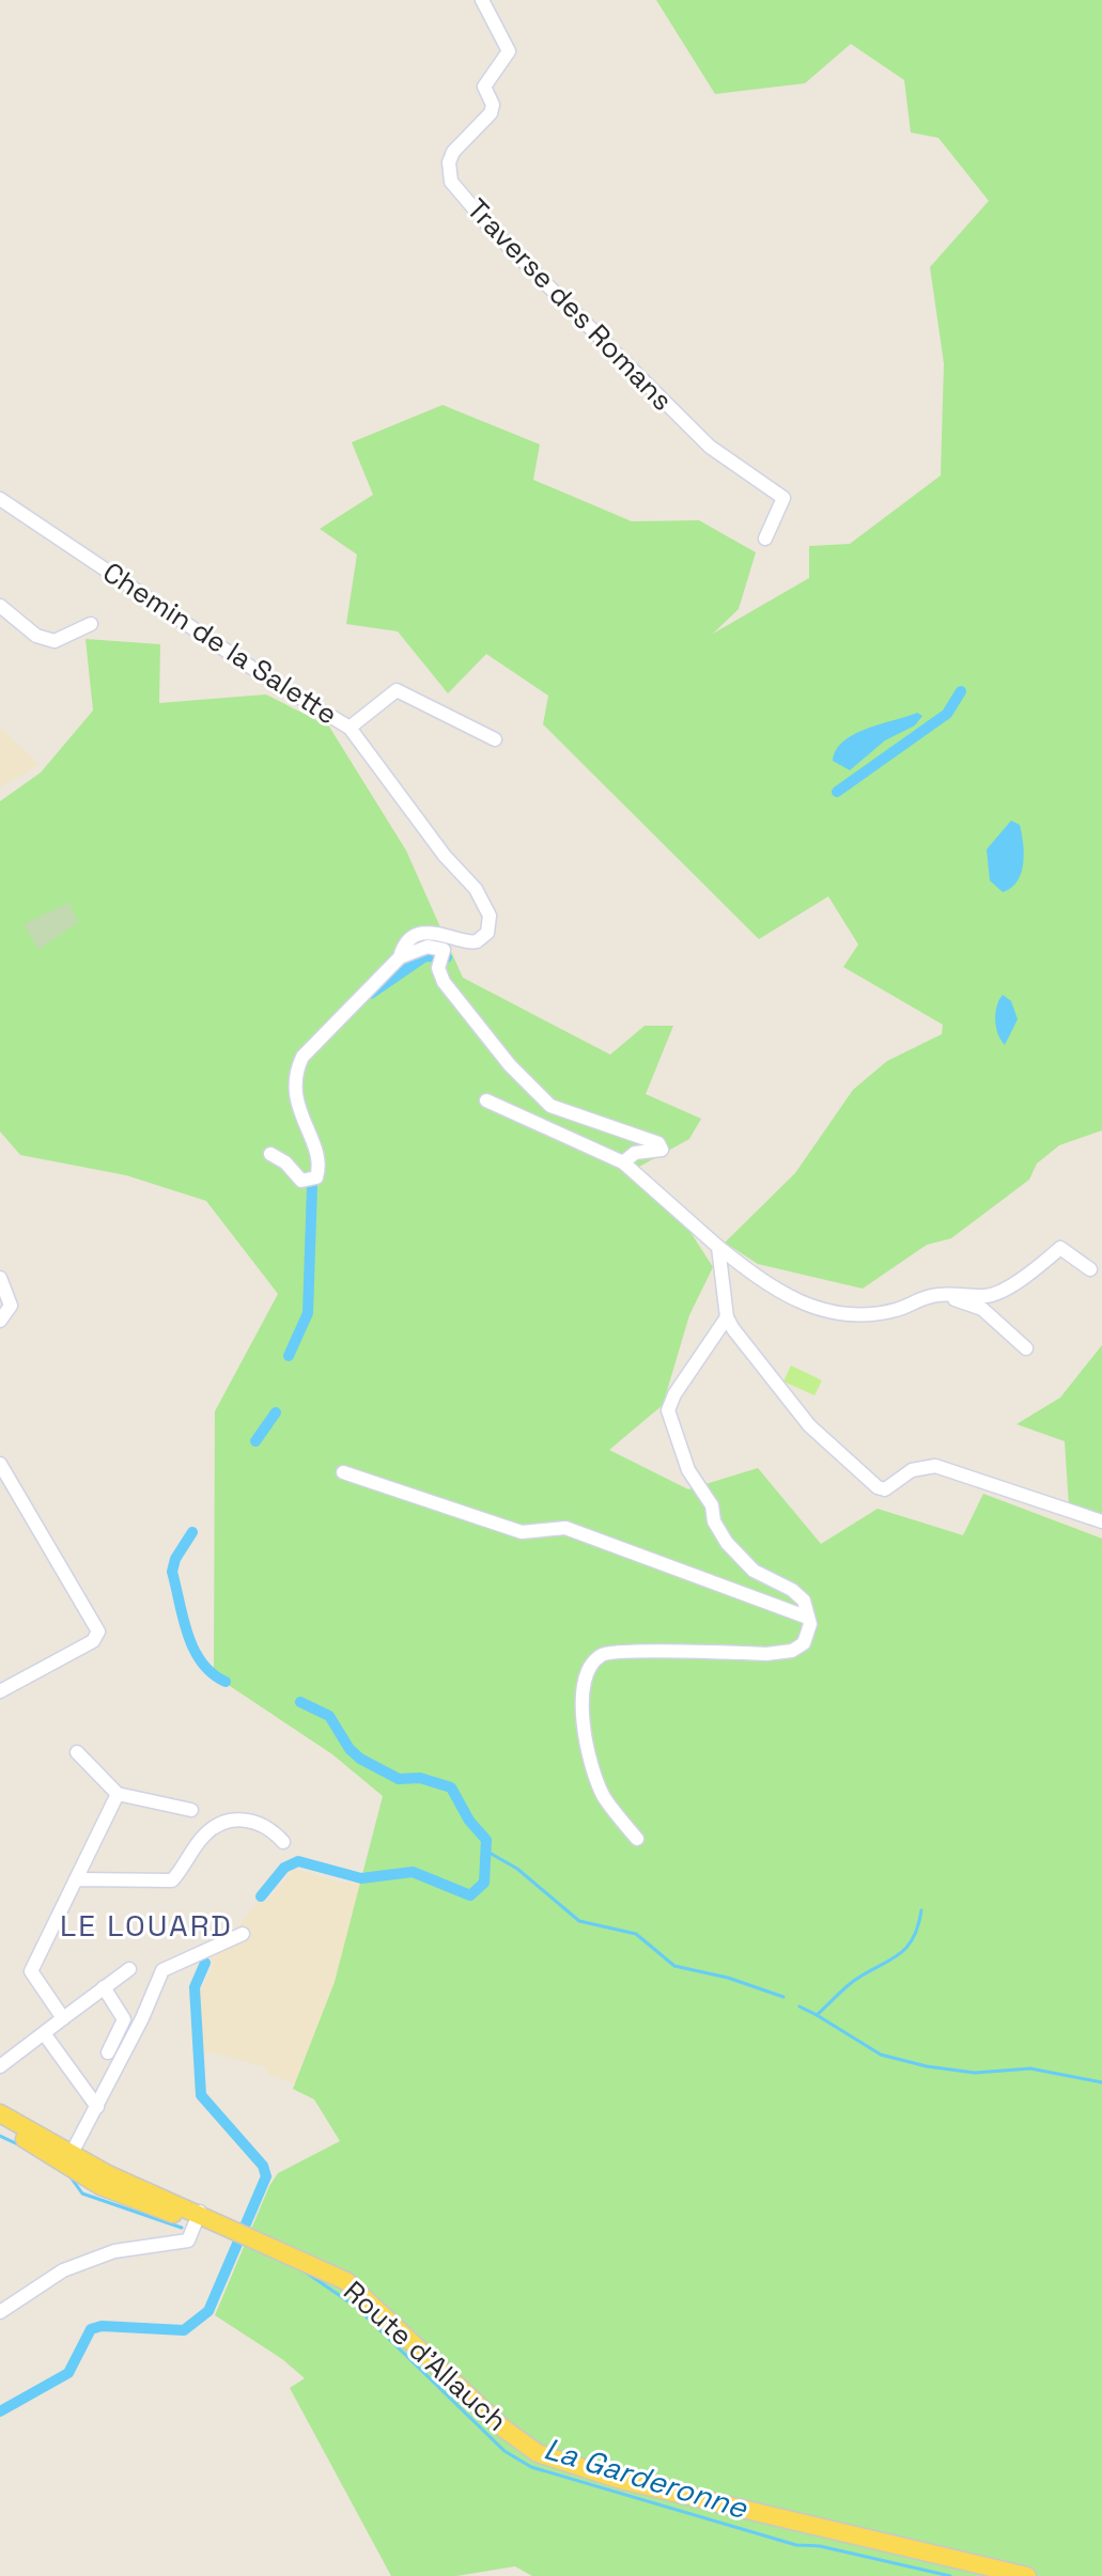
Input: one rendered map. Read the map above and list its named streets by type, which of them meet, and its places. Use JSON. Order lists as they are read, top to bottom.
{
  "streets": {
    "main road": ["Route d'Allauch"],
    "street": ["Traverse des Romans", "Chemin de la Salette"]
  },
  "districts": ["LE LOUARD"],
  "water": ["La Garderonne"]
}
